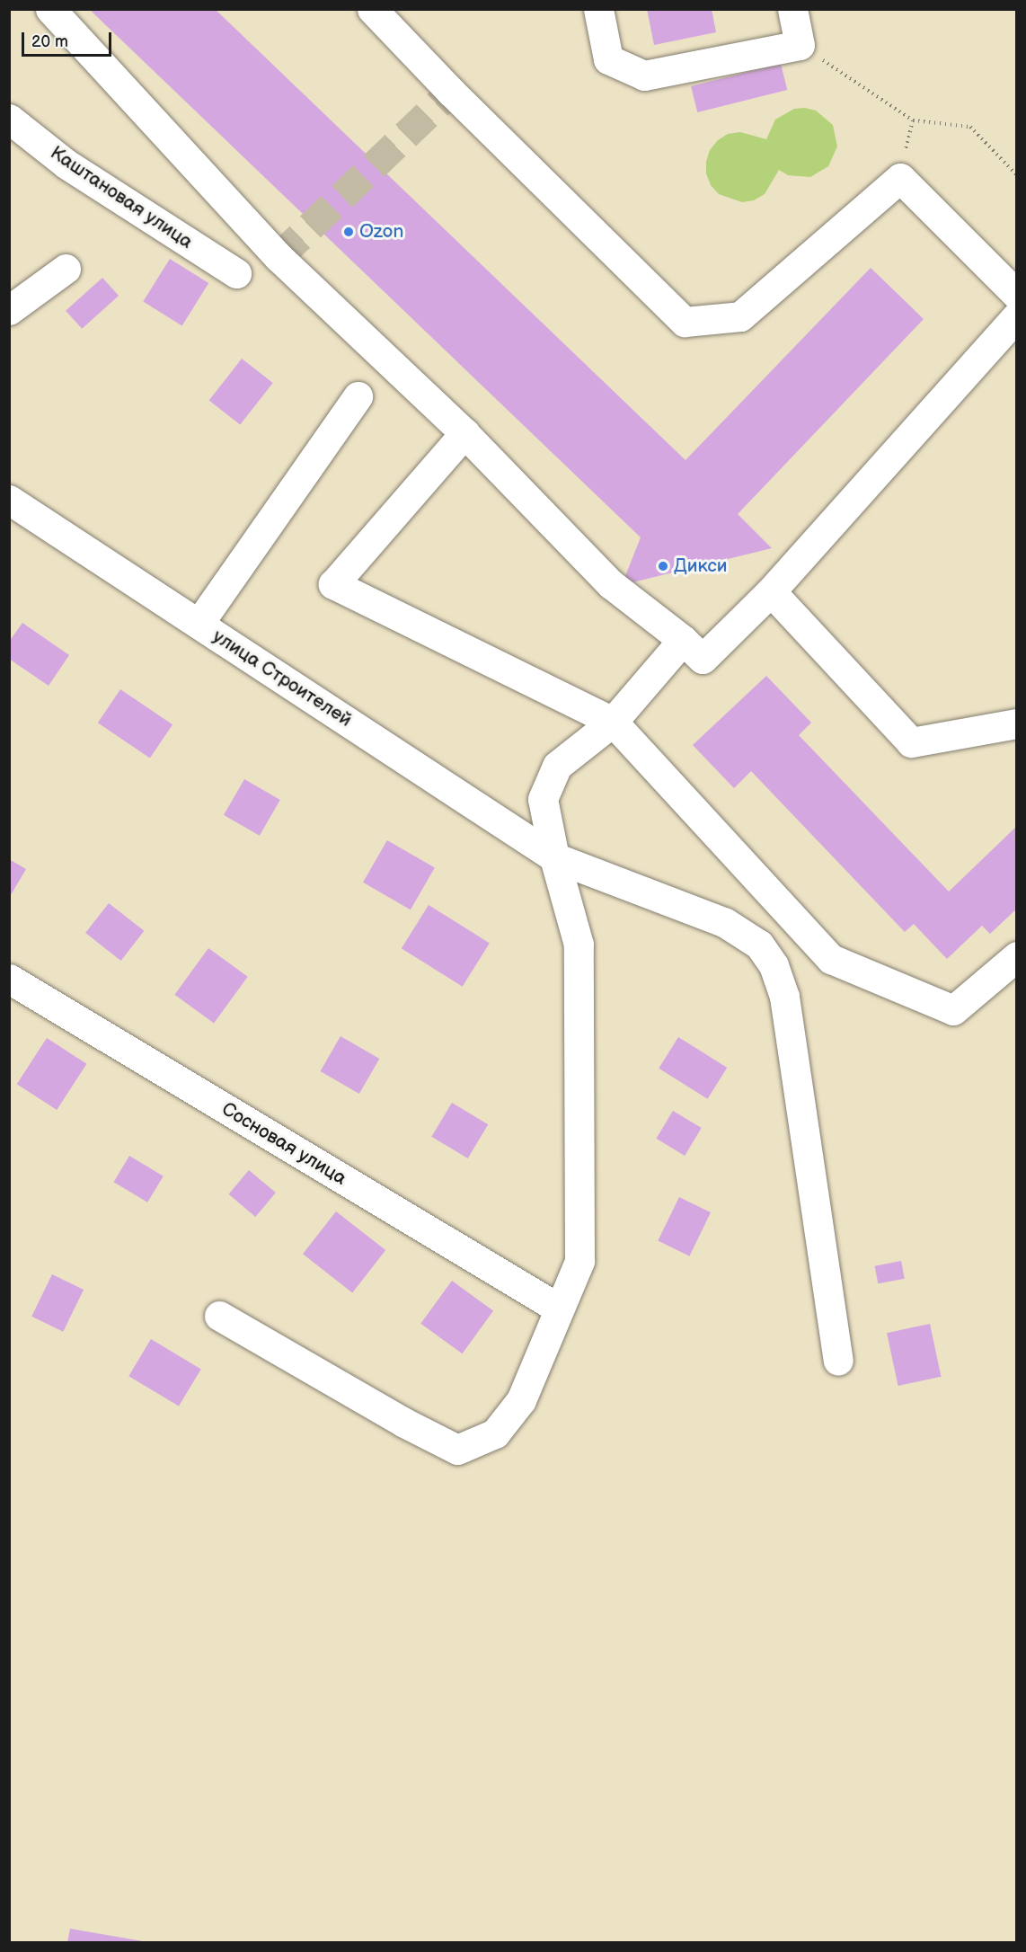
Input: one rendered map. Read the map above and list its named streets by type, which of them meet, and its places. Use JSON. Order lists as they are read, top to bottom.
{
  "streets": {
    "street": ["Каштановая улица", "улица Строителей", "Сосновая улица"]
  },
  "places": ["Ozon", "Дикси"],
  "scale_bar": "20 m"
}
